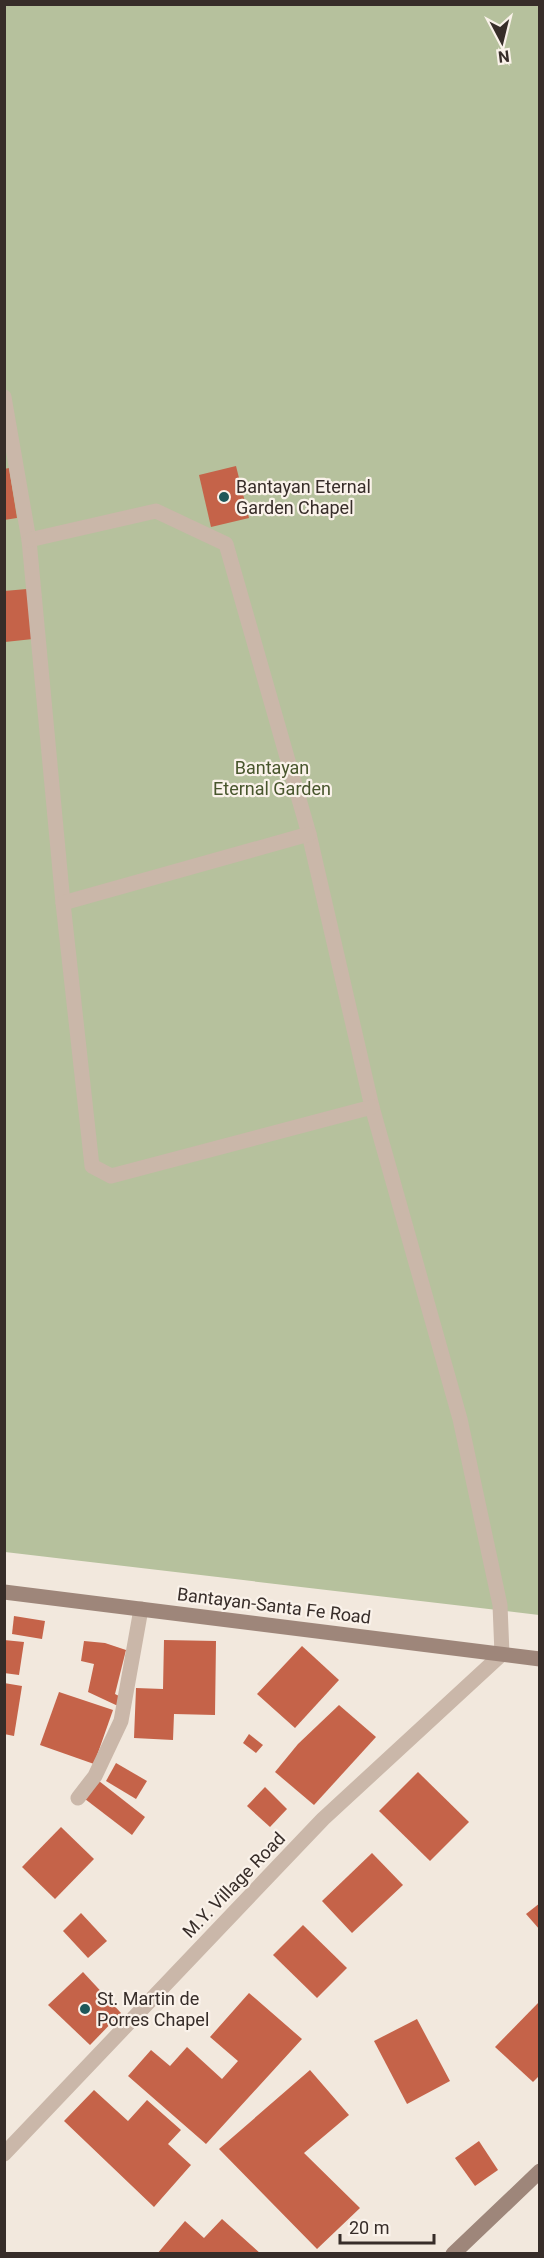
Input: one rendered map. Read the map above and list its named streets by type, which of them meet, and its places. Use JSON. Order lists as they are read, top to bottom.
{
  "streets": {
    "main road": ["Bantayan-Santa Fe Road"],
    "street": ["M.Y. Village Road"]
  },
  "crossings": [
    ["Bantayan-Santa Fe Road", "M.Y. Village Road"]
  ],
  "parks": ["Bantayan Eternal Garden"],
  "places": ["Bantayan Eternal Garden Chapel", "St. Martin de Porres Chapel"],
  "scale_bar": "20 m",
  "north": "bottom"
}
